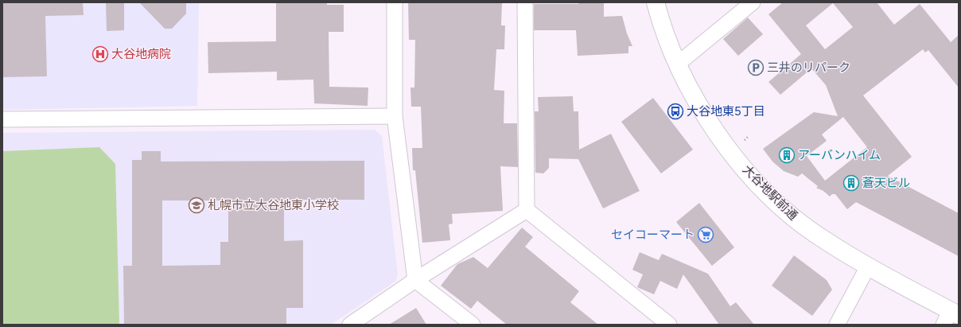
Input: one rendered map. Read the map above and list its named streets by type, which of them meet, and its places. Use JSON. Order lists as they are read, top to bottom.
{
  "streets": {
    "street": ["大谷地駅前通"]
  },
  "places": {
    "hospital": ["大谷地病院"],
    "parking": ["三井のリパーク"],
    "bus stop": ["大谷地東5丁目"],
    "building": ["アーバンハイム", "蒼天ビル"],
    "school or university": ["札幌市立大谷地東小学校"],
    "supermarket": ["セイコーマート"]
  }
}
